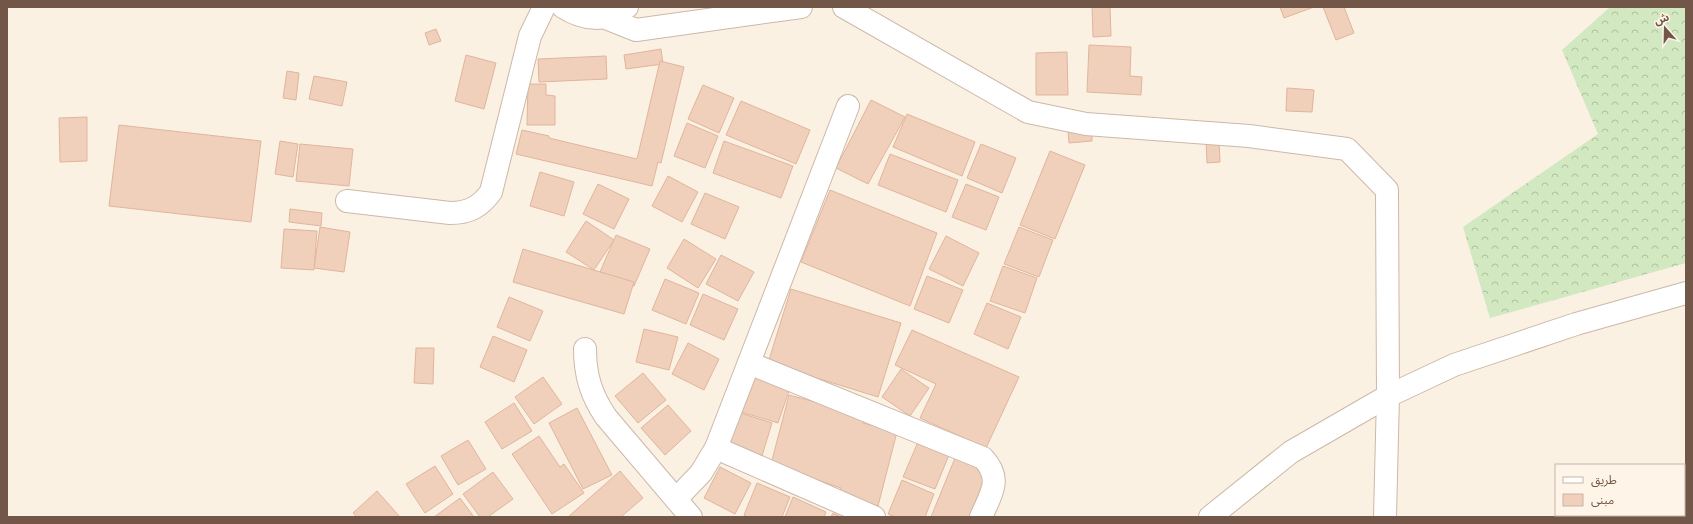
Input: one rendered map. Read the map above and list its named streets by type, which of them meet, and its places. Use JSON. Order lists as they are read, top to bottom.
{
  "legend": ["طريق", "مبنى"],
  "north": "top"
}
